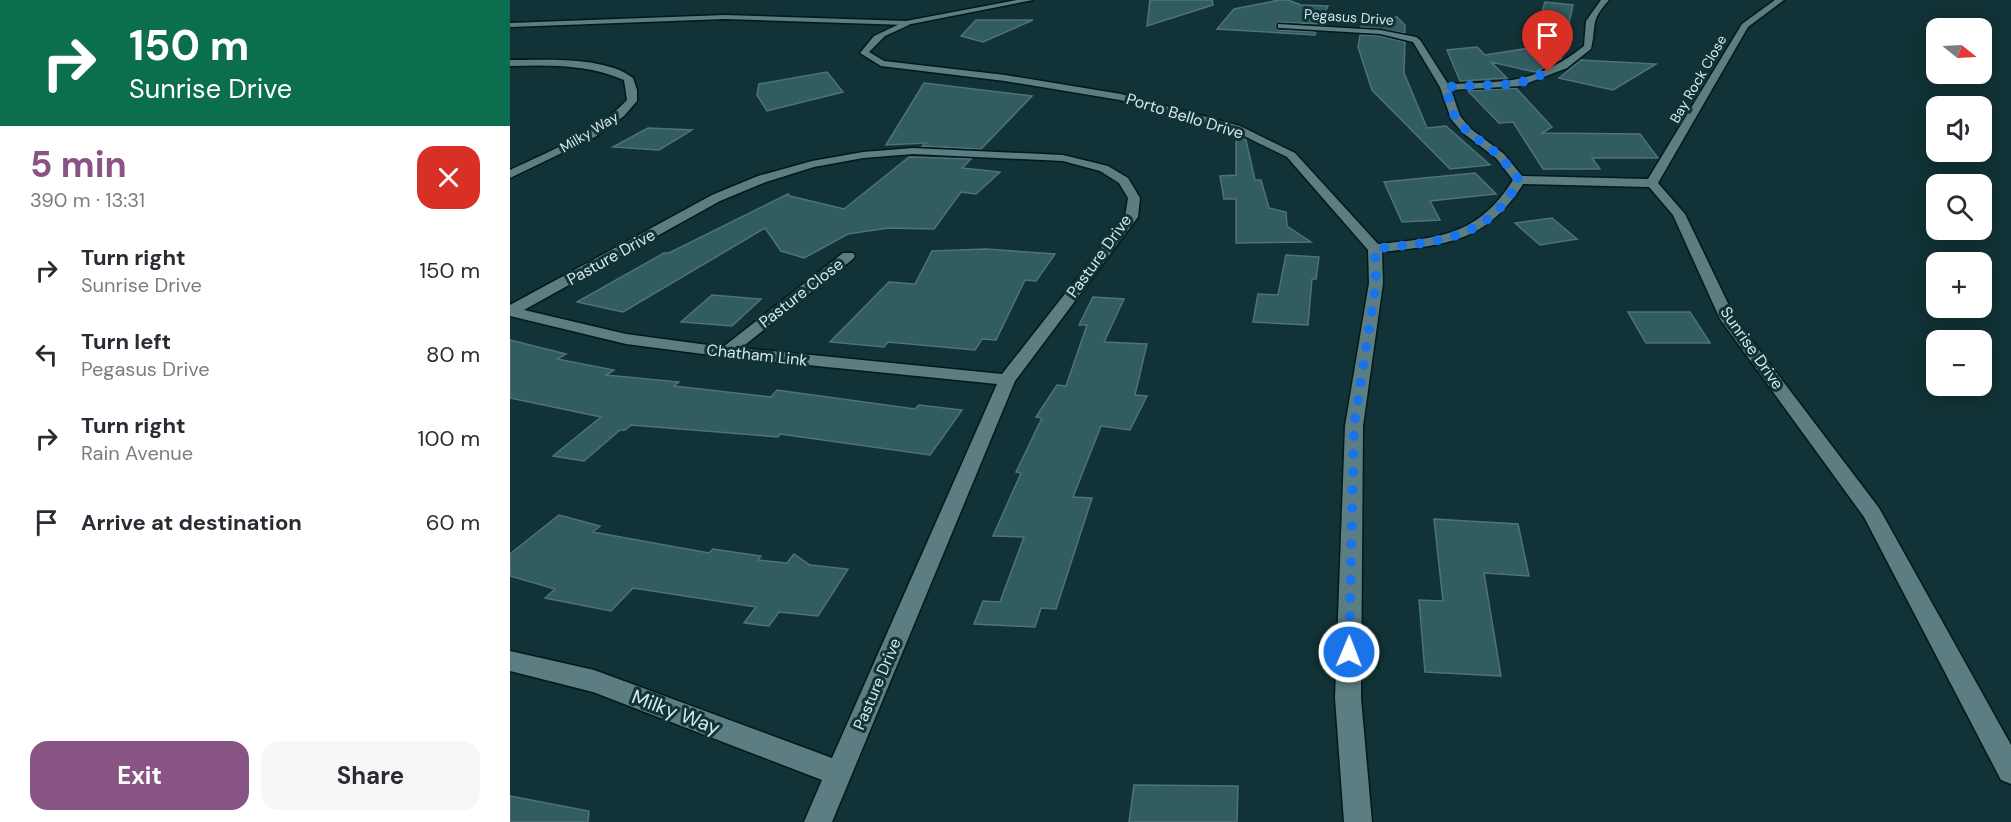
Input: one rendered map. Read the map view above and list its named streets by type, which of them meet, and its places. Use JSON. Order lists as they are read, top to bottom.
{
  "streets": {
    "street": [
      "Pegasus Drive",
      "Bay Rock Close",
      "Porto Bello Drive",
      "Milky Way",
      "Pasture Drive",
      "Pasture Close",
      "Sunrise Drive",
      "Chatham Link"
    ]
  },
  "crossings": [
    ["Bay Rock Close", "Sunrise Drive"],
    ["Milky Way", "Pasture Drive"],
    ["Pasture Drive", "Chatham Link"],
    ["Pasture Close", "Chatham Link"]
  ],
  "north": "right",
  "page": {
    "turn": ["150 m", "Sunrise Drive"],
    "map_buttons": ["+", "−"],
    "heading": ["5 min", "390 m · 13:31"],
    "list": [
      {
        "name": "Turn right",
        "note": "Sunrise Drive",
        "value": "150 m"
      },
      {
        "name": "Turn left",
        "note": "Pegasus Drive",
        "value": "80 m"
      },
      {
        "name": "Turn right",
        "note": "Rain Avenue",
        "value": "100 m"
      },
      {
        "name": "Arrive at destination",
        "value": "60 m"
      }
    ],
    "buttons": ["Exit", "Share"]
  }
}
